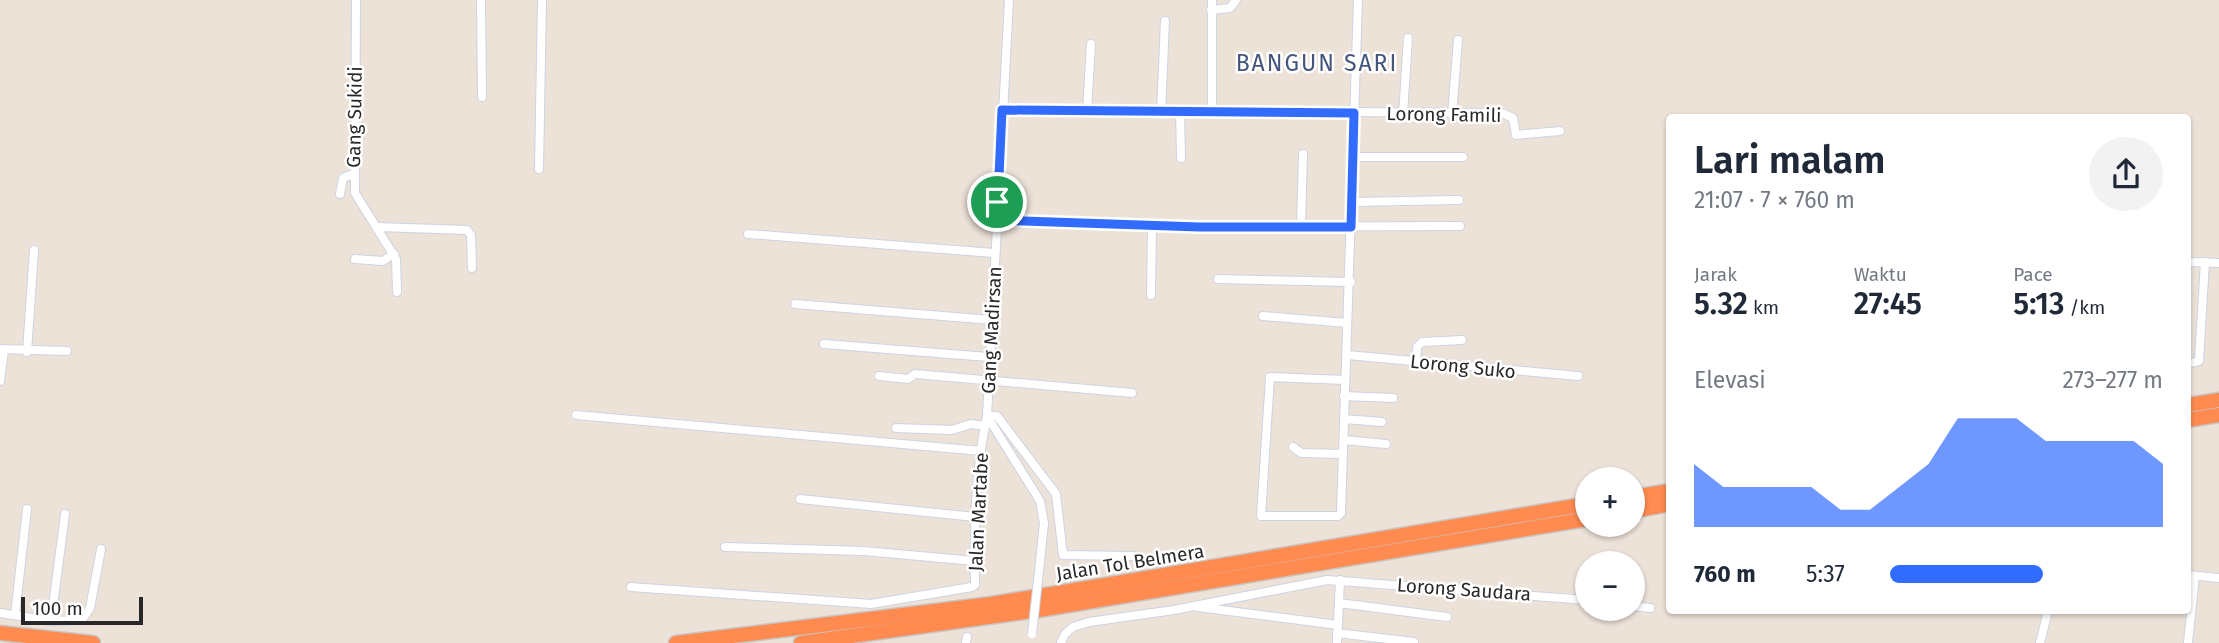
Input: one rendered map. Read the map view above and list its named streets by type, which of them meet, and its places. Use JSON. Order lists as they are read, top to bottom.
{
  "streets": {
    "highway": ["Jalan Tol Belmera"],
    "street": [
      "Lorong Famili",
      "Gang Sukidi",
      "Gang Madirsan",
      "Lorong Suko",
      "Jalan Martabe",
      "Lorong Saudara"
    ]
  },
  "crossings": [
    ["Lorong Famili", "Gang Madirsan"],
    ["Gang Madirsan", "Jalan Martabe"]
  ],
  "districts": ["BANGUN SARI"],
  "scale_bar": "100 m",
  "page": {
    "heading": ["Lari malam", "21:07 · 7 × 760 m"],
    "stats": [
      ["Jarak", "5.32 km"],
      ["Waktu", "27:45"],
      ["Pace", "5:13 /km"]
    ],
    "chart": ["Elevasi", "273–277 m"],
    "map_buttons": ["+", "−"],
    "list": [
      {
        "name": "760 m",
        "note": "5:37"
      }
    ],
    "scale": "100 m"
  }
}
